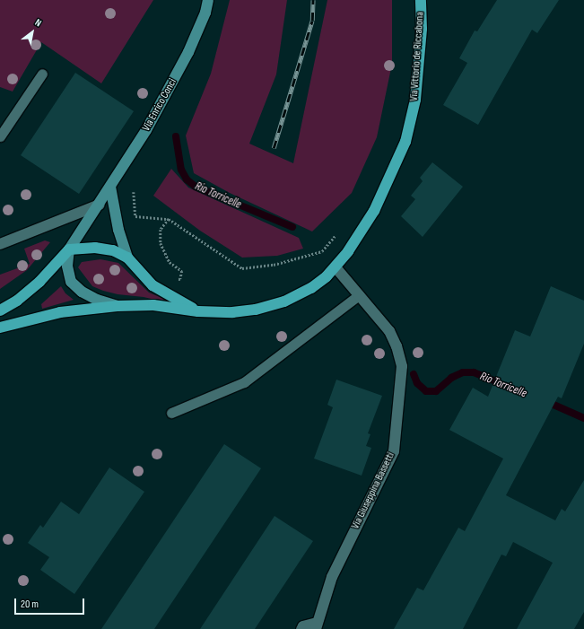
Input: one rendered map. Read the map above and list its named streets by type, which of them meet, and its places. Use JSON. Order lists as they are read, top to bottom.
{
  "streets": {
    "main road": ["Via Vittorio de Riccabona", "Via Enrico Conci"],
    "street": ["Via Giuseppina Bassetti"]
  },
  "crossings": [
    ["Via Vittorio de Riccabona", "Via Enrico Conci"],
    ["Via Vittorio de Riccabona", "Via Giuseppina Bassetti"]
  ],
  "water": ["Rio Torricelle"],
  "scale_bar": "20 m",
  "north": "top right"
}
